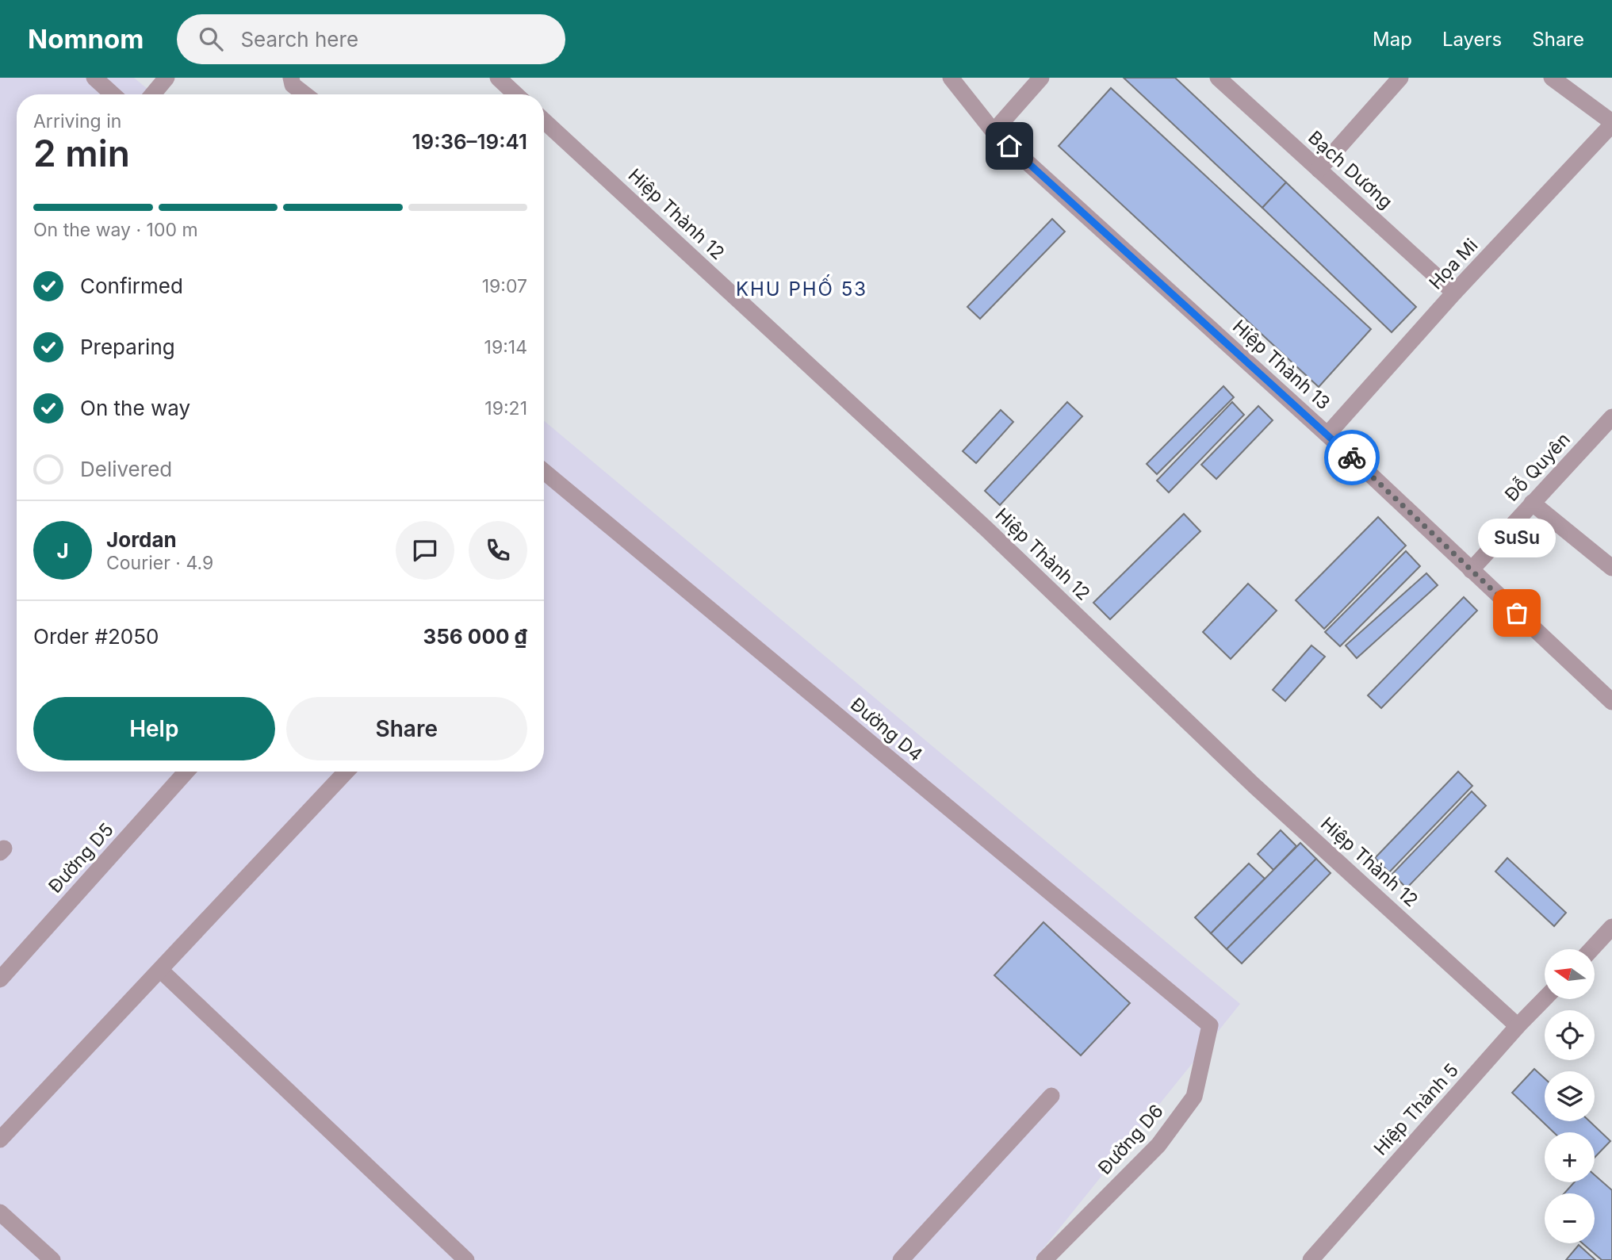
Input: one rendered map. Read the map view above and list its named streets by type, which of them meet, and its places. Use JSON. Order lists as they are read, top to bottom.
{
  "streets": {
    "street": [
      "Bạch Dương",
      "Hiệp Thành 12",
      "Họa Mi",
      "Hiệp Thành 13",
      "Đỗ Quyên",
      "Đường D4",
      "Đường D5",
      "Hiệp Thành 5",
      "Đường D6"
    ]
  },
  "crossings": [
    ["Bạch Dương", "Họa Mi"],
    ["Hiệp Thành 12", "Hiệp Thành 5"],
    ["Họa Mi", "Hiệp Thành 13"],
    ["Hiệp Thành 13", "Đỗ Quyên"],
    ["Đường D4", "Đường D6"]
  ],
  "districts": ["KHU PHỐ 53"],
  "places": ["SuSu"],
  "north": "left",
  "page": {
    "header": "Nomnom",
    "search": "Search here",
    "nav": ["Map", "Layers", "Share"],
    "heading": ["2 min", "Arriving in", "19:36–19:41"],
    "panel": [
      "Jordan",
      "Courier · 4.9",
      "Order #2050",
      "356 000 ₫"
    ],
    "bar": "On the way · 100 m",
    "list": [
      ["Confirmed", "19:07"],
      ["Preparing", "19:14"],
      ["On the way", "19:21"],
      "Delivered"
    ],
    "bubble": "SuSu",
    "round": "J",
    "buttons": ["Help", "Share"],
    "map_buttons": ["+", "−"]
  }
}
